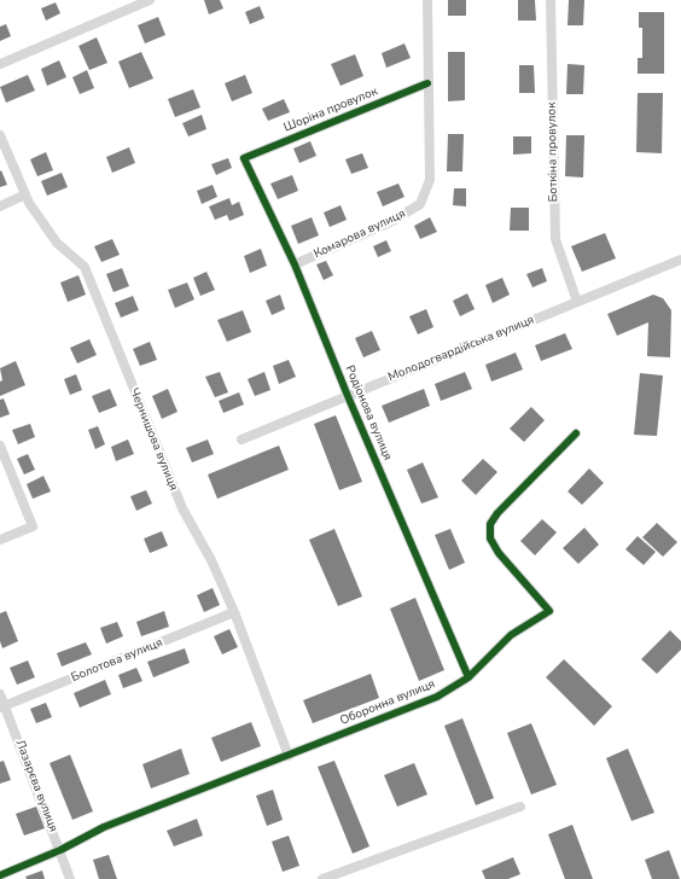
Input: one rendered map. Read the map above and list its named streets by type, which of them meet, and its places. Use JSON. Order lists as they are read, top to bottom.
{
  "streets": {
    "street": [
      "Шоріна провулок",
      "Боткіна провулок",
      "Комарова вулиця",
      "Молодогвардійська вулиця",
      "Родіонова вулиця",
      "Чернишова вулиця",
      "Болотова вулиця",
      "Оборонна вулиця",
      "Лазарєва вулиця"
    ]
  },
  "crossings": [
    ["Шоріна провулок", "Комарова вулиця"],
    ["Шоріна провулок", "Родіонова вулиця"],
    ["Боткіна провулок", "Молодогвардійська вулиця"],
    ["Комарова вулиця", "Родіонова вулиця"],
    ["Молодогвардійська вулиця", "Родіонова вулиця"],
    ["Родіонова вулиця", "Оборонна вулиця"],
    ["Чернишова вулиця", "Болотова вулиця"],
    ["Чернишова вулиця", "Оборонна вулиця"],
    ["Болотова вулиця", "Лазарєва вулиця"],
    ["Оборонна вулиця", "Лазарєва вулиця"]
  ]
}
